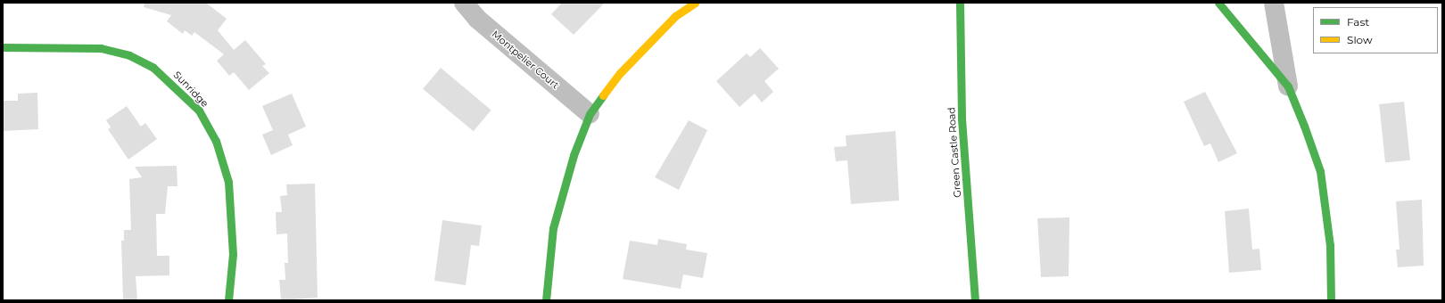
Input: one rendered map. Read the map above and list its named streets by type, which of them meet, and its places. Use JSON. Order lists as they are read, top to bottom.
{
  "streets": {
    "street": ["Montpelier Court", "Sunridge", "Green Castle Road"]
  },
  "legend": ["Fast", "Slow"]
}
